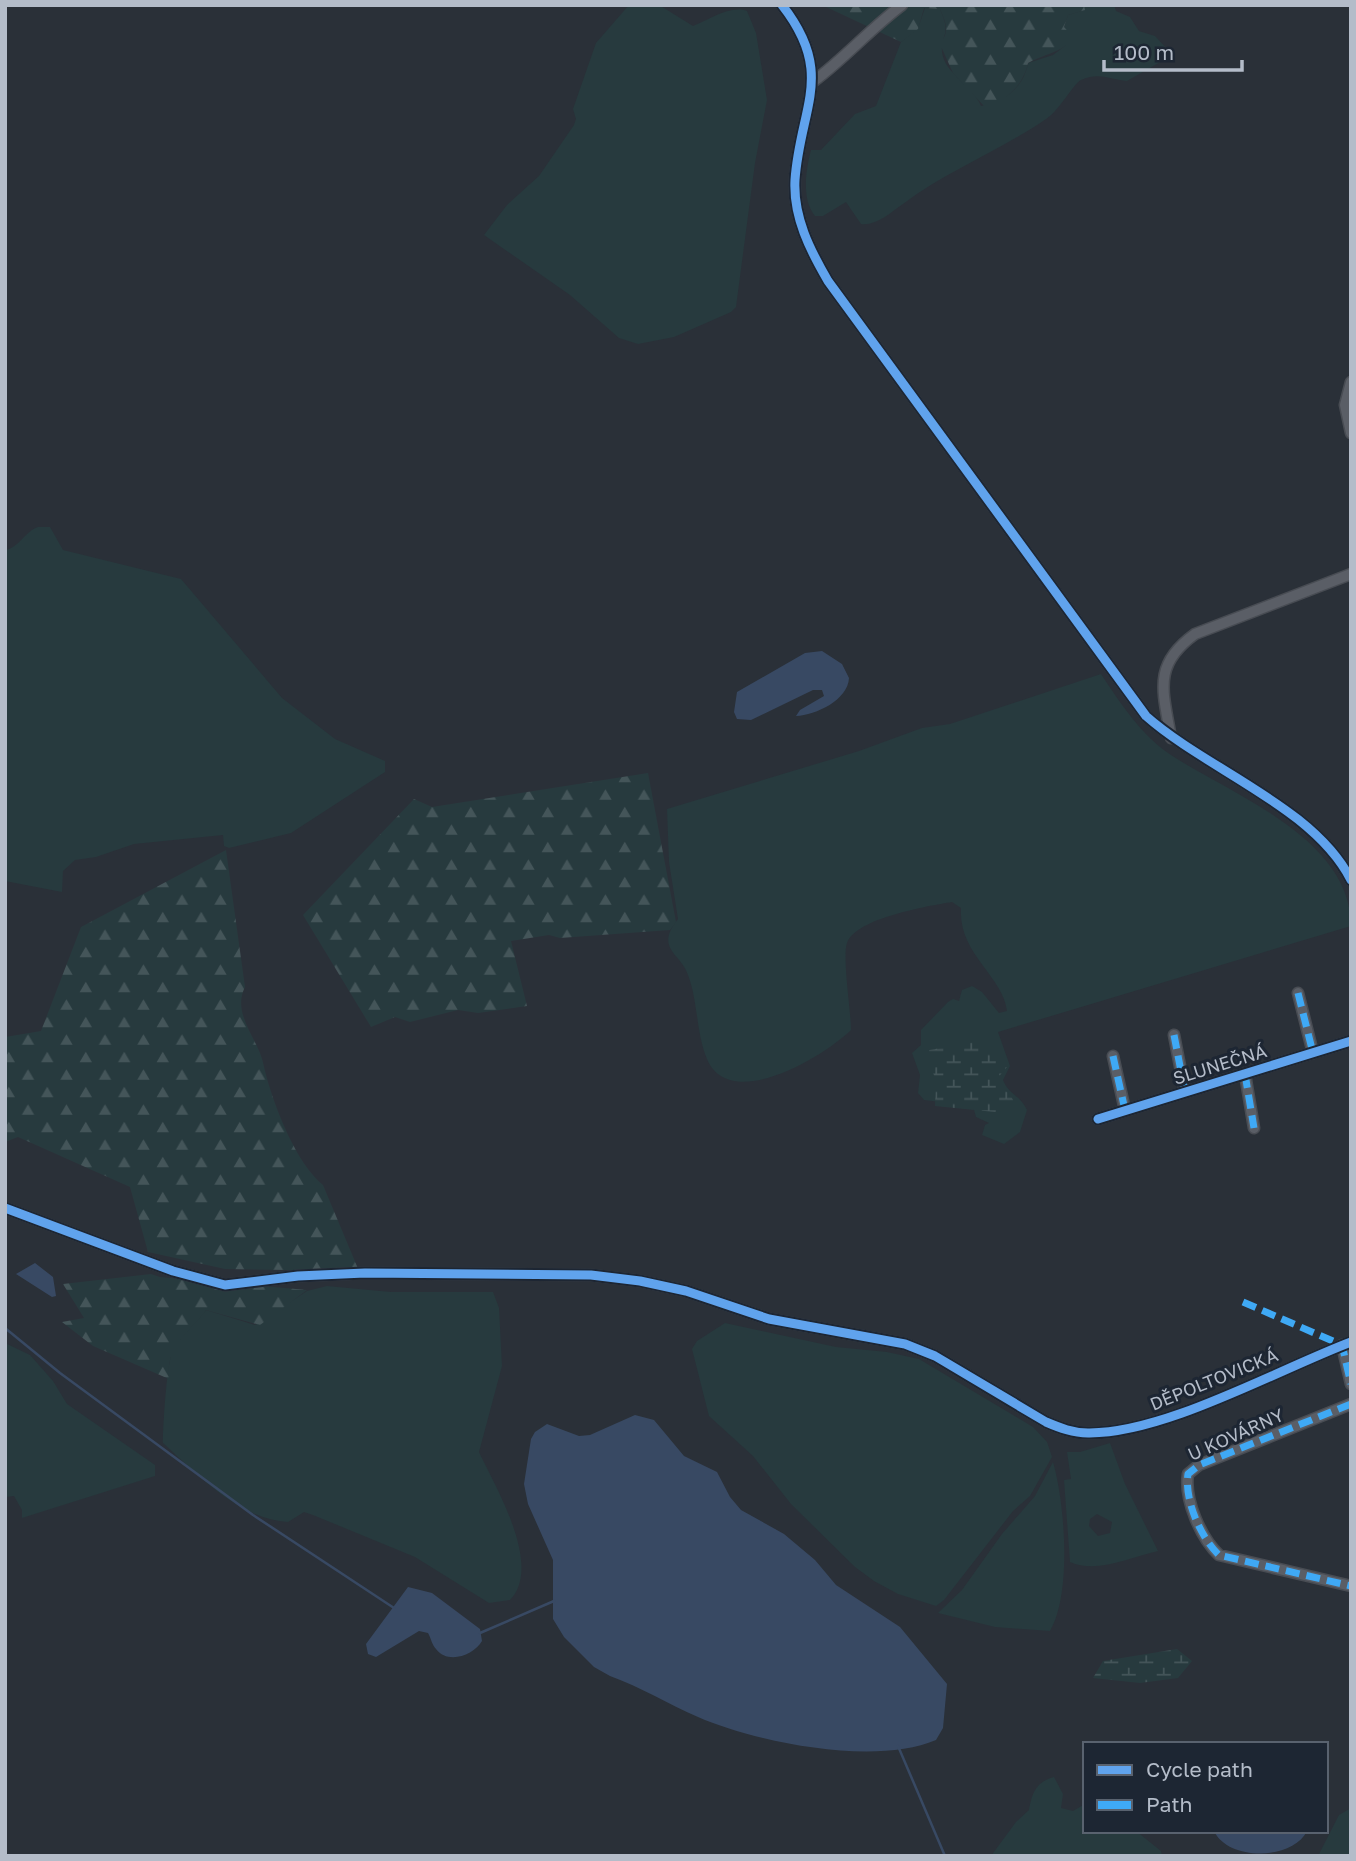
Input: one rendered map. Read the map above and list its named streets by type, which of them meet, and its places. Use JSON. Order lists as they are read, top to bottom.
{
  "streets": {
    "street": ["SLUNEČNÁ", "DĚPOLTOVICKÁ", "U KOVÁRNY"]
  },
  "legend": ["Cycle path", "Path"],
  "scale_bar": "100 m"
}
